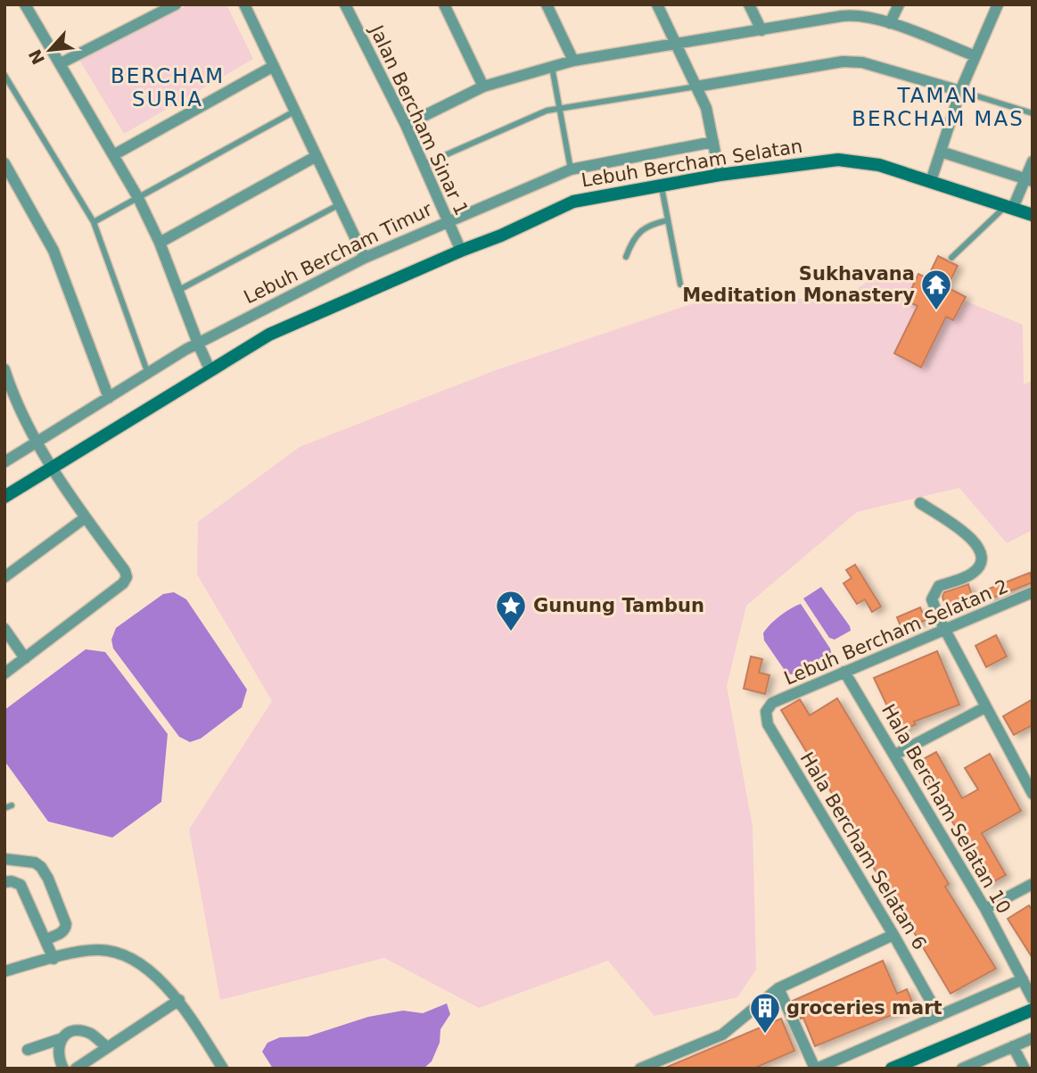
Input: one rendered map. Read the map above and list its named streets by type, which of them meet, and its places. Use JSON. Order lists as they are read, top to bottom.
{
  "streets": {
    "street": [
      "Jalan Bercham Sinar 1",
      "Lebuh Bercham Selatan",
      "Lebuh Bercham Timur",
      "Lebuh Bercham Selatan 2",
      "Hala Bercham Selatan 10",
      "Hala Bercham Selatan 6"
    ]
  },
  "crossings": [
    ["Jalan Bercham Sinar 1", "Lebuh Bercham Selatan"],
    ["Jalan Bercham Sinar 1", "Lebuh Bercham Timur"],
    ["Lebuh Bercham Selatan 2", "Hala Bercham Selatan 10"],
    ["Lebuh Bercham Selatan 2", "Hala Bercham Selatan 6"]
  ],
  "districts": ["BERCHAM SURIA", "TAMAN BERCHAM MAS"],
  "places": {
    "temple": ["Sukhavana Meditation Monastery"],
    "place": ["Gunung Tambun"],
    "building": ["groceries mart"]
  },
  "north": "bottom left"
}
